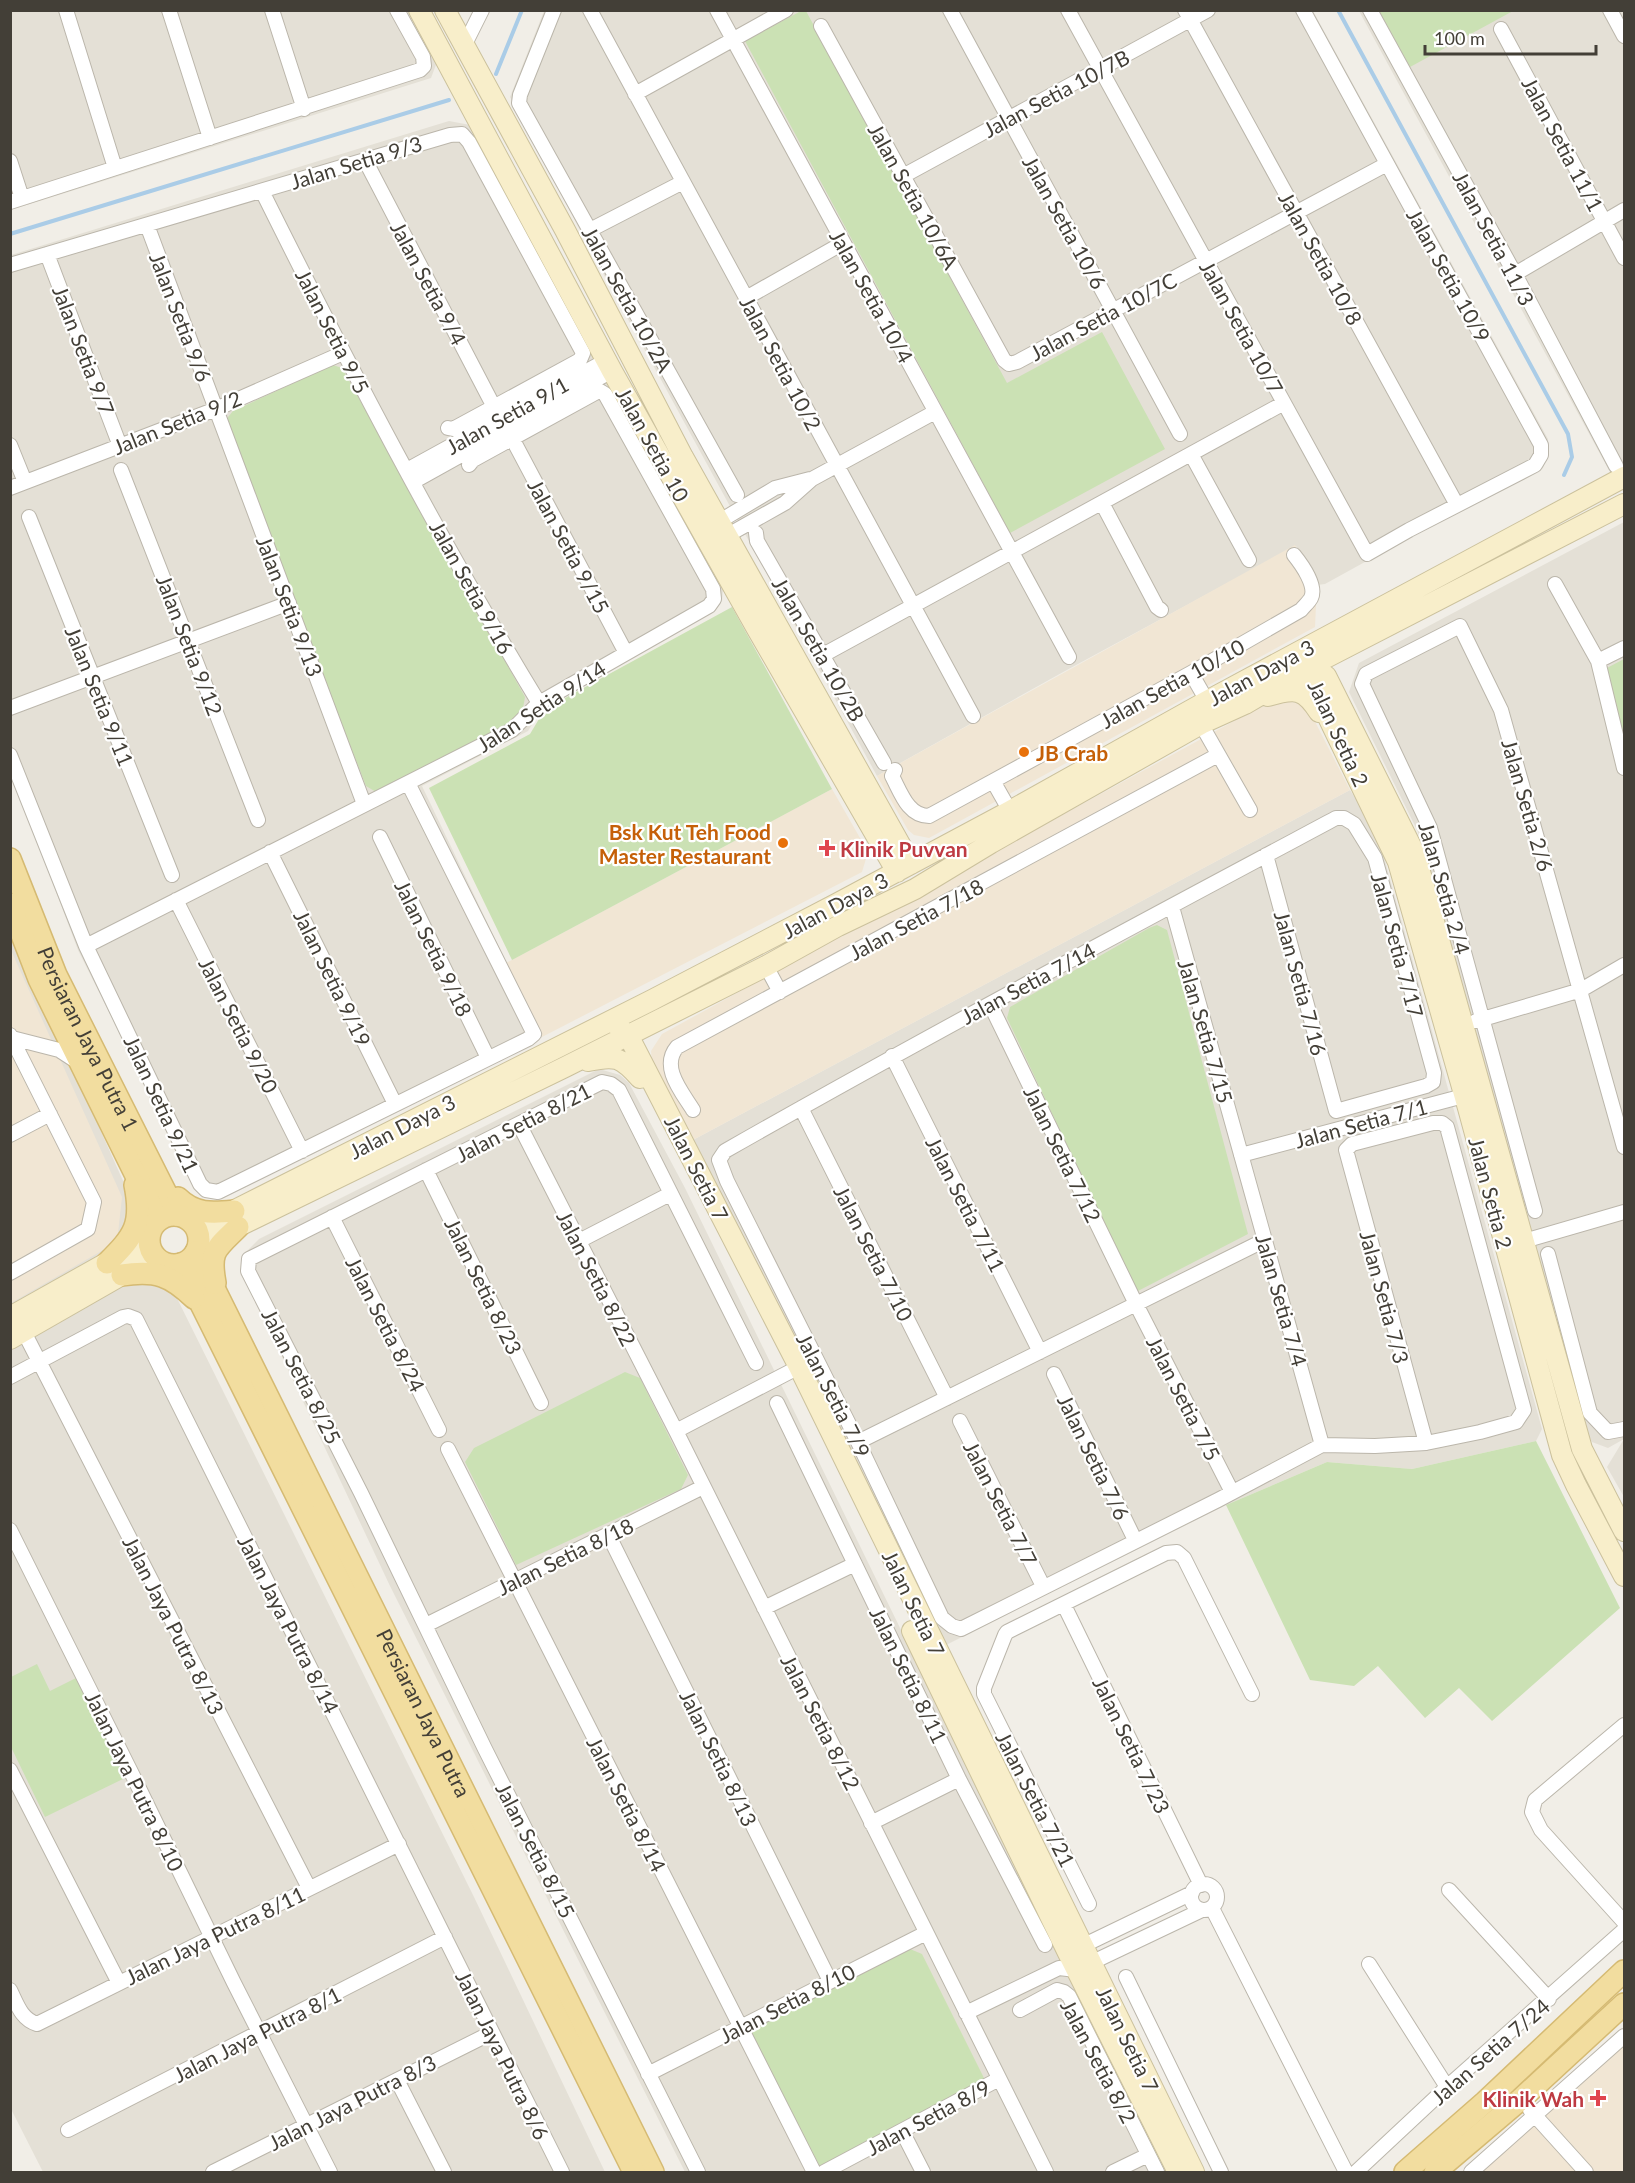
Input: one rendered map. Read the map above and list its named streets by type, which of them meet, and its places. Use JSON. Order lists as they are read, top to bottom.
{
  "streets": {
    "main road": ["Persiaran Jaya Putra 1", "Persiaran Jaya Putra"],
    "street": [
      "Jalan Setia 10/7B",
      "Jalan Setia 11/1",
      "Jalan Setia 9/3",
      "Jalan Setia 10/6A",
      "Jalan Setia 10/6",
      "Jalan Setia 11/3",
      "Jalan Setia 10/8",
      "Jalan Setia 10/9",
      "Jalan Setia 9/4",
      "Jalan Setia 10/4",
      "Jalan Setia 10/2A",
      "Jalan Setia 10/7C",
      "Jalan Setia 9/6",
      "Jalan Setia 10/7",
      "Jalan Setia 9/5",
      "Jalan Setia 9/7",
      "Jalan Setia 10/2",
      "Jalan Setia 9/1",
      "Jalan Setia 9/2",
      "Jalan Setia 10",
      "Jalan Setia 9/15",
      "Jalan Setia 9/16",
      "Jalan Setia 9/13",
      "Jalan Setia 9/12",
      "Jalan Setia 10/2B",
      "Jalan Daya 3",
      "Jalan Setia 10/10",
      "Jalan Setia 9/11",
      "Jalan Setia 9/14",
      "Jalan Setia 2",
      "Jalan Setia 2/6",
      "Jalan Setia 2/4",
      "Jalan Setia 7/18",
      "Jalan Setia 7/17",
      "Jalan Setia 9/18",
      "Jalan Setia 9/19",
      "Jalan Setia 7/14",
      "Jalan Setia 7/16",
      "Jalan Setia 9/20",
      "Jalan Setia 7/15",
      "Jalan Setia 9/21",
      "Jalan Setia 8/21",
      "Jalan Setia 7/1",
      "Jalan Setia 7/12",
      "Jalan Setia 7",
      "Jalan Setia 7/11",
      "Jalan Setia 7/10",
      "Jalan Setia 8/22",
      "Jalan Setia 8/23",
      "Jalan Setia 7/3",
      "Jalan Setia 7/4",
      "Jalan Setia 8/24",
      "Jalan Setia 8/25",
      "Jalan Setia 7/9",
      "Jalan Setia 7/5",
      "Jalan Setia 7/6",
      "Jalan Setia 7/7",
      "Jalan Setia 8/18",
      "Jalan Jaya Putra 8/14",
      "Jalan Jaya Putra 8/13",
      "Jalan Setia 8/11",
      "Jalan Setia 8/12",
      "Jalan Setia 7/23",
      "Jalan Setia 8/13",
      "Jalan Jaya Putra 8/10",
      "Jalan Setia 7/21",
      "Jalan Setia 8/14",
      "Jalan Setia 8/15",
      "Jalan Jaya Putra 8/11",
      "Jalan Setia 8/10",
      "Jalan Jaya Putra 8/1",
      "Jalan Setia 7/24",
      "Jalan Jaya Putra 8/6",
      "Jalan Setia 8/2",
      "Jalan Jaya Putra 8/3",
      "Jalan Setia 8/9"
    ]
  },
  "crossings": [
    ["Jalan Setia 10/7B", "Jalan Setia 10/6A"],
    ["Jalan Setia 10/7B", "Jalan Setia 10/6"],
    ["Jalan Setia 10/7B", "Jalan Setia 10/8"],
    ["Jalan Setia 10/7B", "Jalan Setia 10/7"],
    ["Jalan Setia 9/3", "Jalan Setia 9/4"],
    ["Jalan Setia 9/3", "Jalan Setia 9/6"],
    ["Jalan Setia 9/3", "Jalan Setia 9/5"],
    ["Jalan Setia 9/3", "Jalan Setia 9/7"],
    ["Jalan Setia 10/6A", "Jalan Setia 10/7C"],
    ["Jalan Setia 10/6", "Jalan Setia 10/7C"],
    ["Jalan Setia 11/3", "Jalan Daya 3"],
    ["Jalan Setia 10/8", "Jalan Setia 10/9"],
    ["Jalan Setia 10/8", "Jalan Setia 10/7C"],
    ["Jalan Setia 10/8", "Jalan Setia 10/7"],
    ["Jalan Setia 10/9", "Jalan Setia 10/7C"],
    ["Jalan Setia 10/9", "Jalan Setia 10/7"],
    ["Jalan Setia 10/7C", "Jalan Setia 10/7"],
    ["Jalan Setia 9/6", "Jalan Setia 9/2"],
    ["Jalan Setia 9/6", "Jalan Setia 9/13"],
    ["Jalan Setia 9/5", "Jalan Setia 9/1"],
    ["Jalan Setia 9/5", "Jalan Setia 9/2"],
    ["Jalan Setia 9/5", "Jalan Setia 9/16"],
    ["Jalan Setia 9/7", "Jalan Setia 9/2"],
    ["Jalan Setia 9/1", "Jalan Setia 10"],
    ["Jalan Setia 9/1", "Jalan Setia 9/16"],
    ["Jalan Setia 9/2", "Jalan Setia 9/13"],
    ["Jalan Setia 10", "Jalan Daya 3"],
    ["Jalan Setia 9/15", "Jalan Setia 9/14"],
    ["Jalan Setia 9/16", "Jalan Setia 9/14"],
    ["Jalan Setia 9/13", "Jalan Setia 9/14"],
    ["Jalan Setia 10/2B", "Jalan Setia 10/10"],
    ["Jalan Daya 3", "Jalan Setia 2"],
    ["Jalan Daya 3", "Persiaran Jaya Putra 1"],
    ["Jalan Daya 3", "Jalan Setia 7"],
    ["Jalan Daya 3", "Persiaran Jaya Putra"],
    ["Jalan Setia 9/14", "Jalan Setia 9/19"],
    ["Jalan Setia 9/14", "Jalan Setia 9/20"],
    ["Jalan Setia 9/14", "Jalan Setia 9/21"],
    ["Jalan Setia 2", "Jalan Setia 7/1"],
    ["Jalan Setia 2/6", "Jalan Setia 2/4"],
    ["Jalan Setia 7/17", "Jalan Setia 7/14"],
    ["Jalan Setia 7/17", "Jalan Setia 7/16"],
    ["Jalan Setia 9/18", "Jalan Setia 9/21"],
    ["Jalan Setia 9/19", "Jalan Setia 9/21"],
    ["Jalan Setia 7/14", "Jalan Setia 7/16"],
    ["Jalan Setia 7/14", "Jalan Setia 7/15"],
    ["Jalan Setia 7/14", "Jalan Setia 7/12"],
    ["Jalan Setia 7/14", "Jalan Setia 7/11"],
    ["Jalan Setia 7/14", "Jalan Setia 7/10"],
    ["Jalan Setia 7/14", "Jalan Setia 7/9"],
    ["Jalan Setia 9/20", "Jalan Setia 9/21"],
    ["Jalan Setia 7/15", "Jalan Setia 7/1"],
    ["Jalan Setia 7/15", "Jalan Setia 7/4"],
    ["Persiaran Jaya Putra 1", "Persiaran Jaya Putra"],
    ["Jalan Setia 8/21", "Jalan Setia 8/22"],
    ["Jalan Setia 8/21", "Jalan Setia 8/23"],
    ["Jalan Setia 8/21", "Jalan Setia 8/24"],
    ["Jalan Setia 8/21", "Jalan Setia 8/25"],
    ["Jalan Setia 7/1", "Jalan Setia 7/4"],
    ["Jalan Setia 7/12", "Jalan Setia 7/5"],
    ["Jalan Setia 8/22", "Jalan Setia 8/12"],
    ["Jalan Setia 8/25", "Jalan Setia 8/18"],
    ["Jalan Setia 8/25", "Jalan Setia 8/15"],
    ["Jalan Setia 7/9", "Jalan Setia 7/7"],
    ["Jalan Setia 8/18", "Jalan Setia 8/12"],
    ["Jalan Setia 8/18", "Jalan Setia 8/13"],
    ["Jalan Setia 8/18", "Jalan Setia 8/14"],
    ["Jalan Setia 8/18", "Jalan Setia 8/15"],
    ["Jalan Jaya Putra 8/14", "Jalan Jaya Putra 8/13"],
    ["Jalan Jaya Putra 8/14", "Jalan Jaya Putra 8/11"],
    ["Jalan Jaya Putra 8/14", "Jalan Jaya Putra 8/1"],
    ["Jalan Jaya Putra 8/14", "Jalan Jaya Putra 8/6"],
    ["Jalan Jaya Putra 8/13", "Jalan Jaya Putra 8/11"],
    ["Jalan Setia 8/12", "Jalan Setia 8/10"],
    ["Jalan Setia 8/12", "Jalan Setia 8/9"],
    ["Jalan Setia 7/23", "Jalan Setia 7/21"],
    ["Jalan Setia 8/13", "Jalan Setia 8/10"],
    ["Jalan Jaya Putra 8/10", "Jalan Jaya Putra 8/11"],
    ["Jalan Jaya Putra 8/10", "Jalan Jaya Putra 8/1"],
    ["Jalan Jaya Putra 8/10", "Jalan Jaya Putra 8/3"],
    ["Jalan Setia 8/14", "Jalan Setia 8/10"],
    ["Jalan Setia 8/15", "Jalan Setia 8/10"],
    ["Jalan Jaya Putra 8/1", "Jalan Jaya Putra 8/6"],
    ["Jalan Jaya Putra 8/6", "Jalan Jaya Putra 8/3"]
  ],
  "places": {
    "other": ["JB Crab", "Bsk Kut Teh Food Master Restaurant"],
    "health": ["Klinik Puvvan", "Klinik Wah"]
  },
  "scale_bar": "100 m"
}
